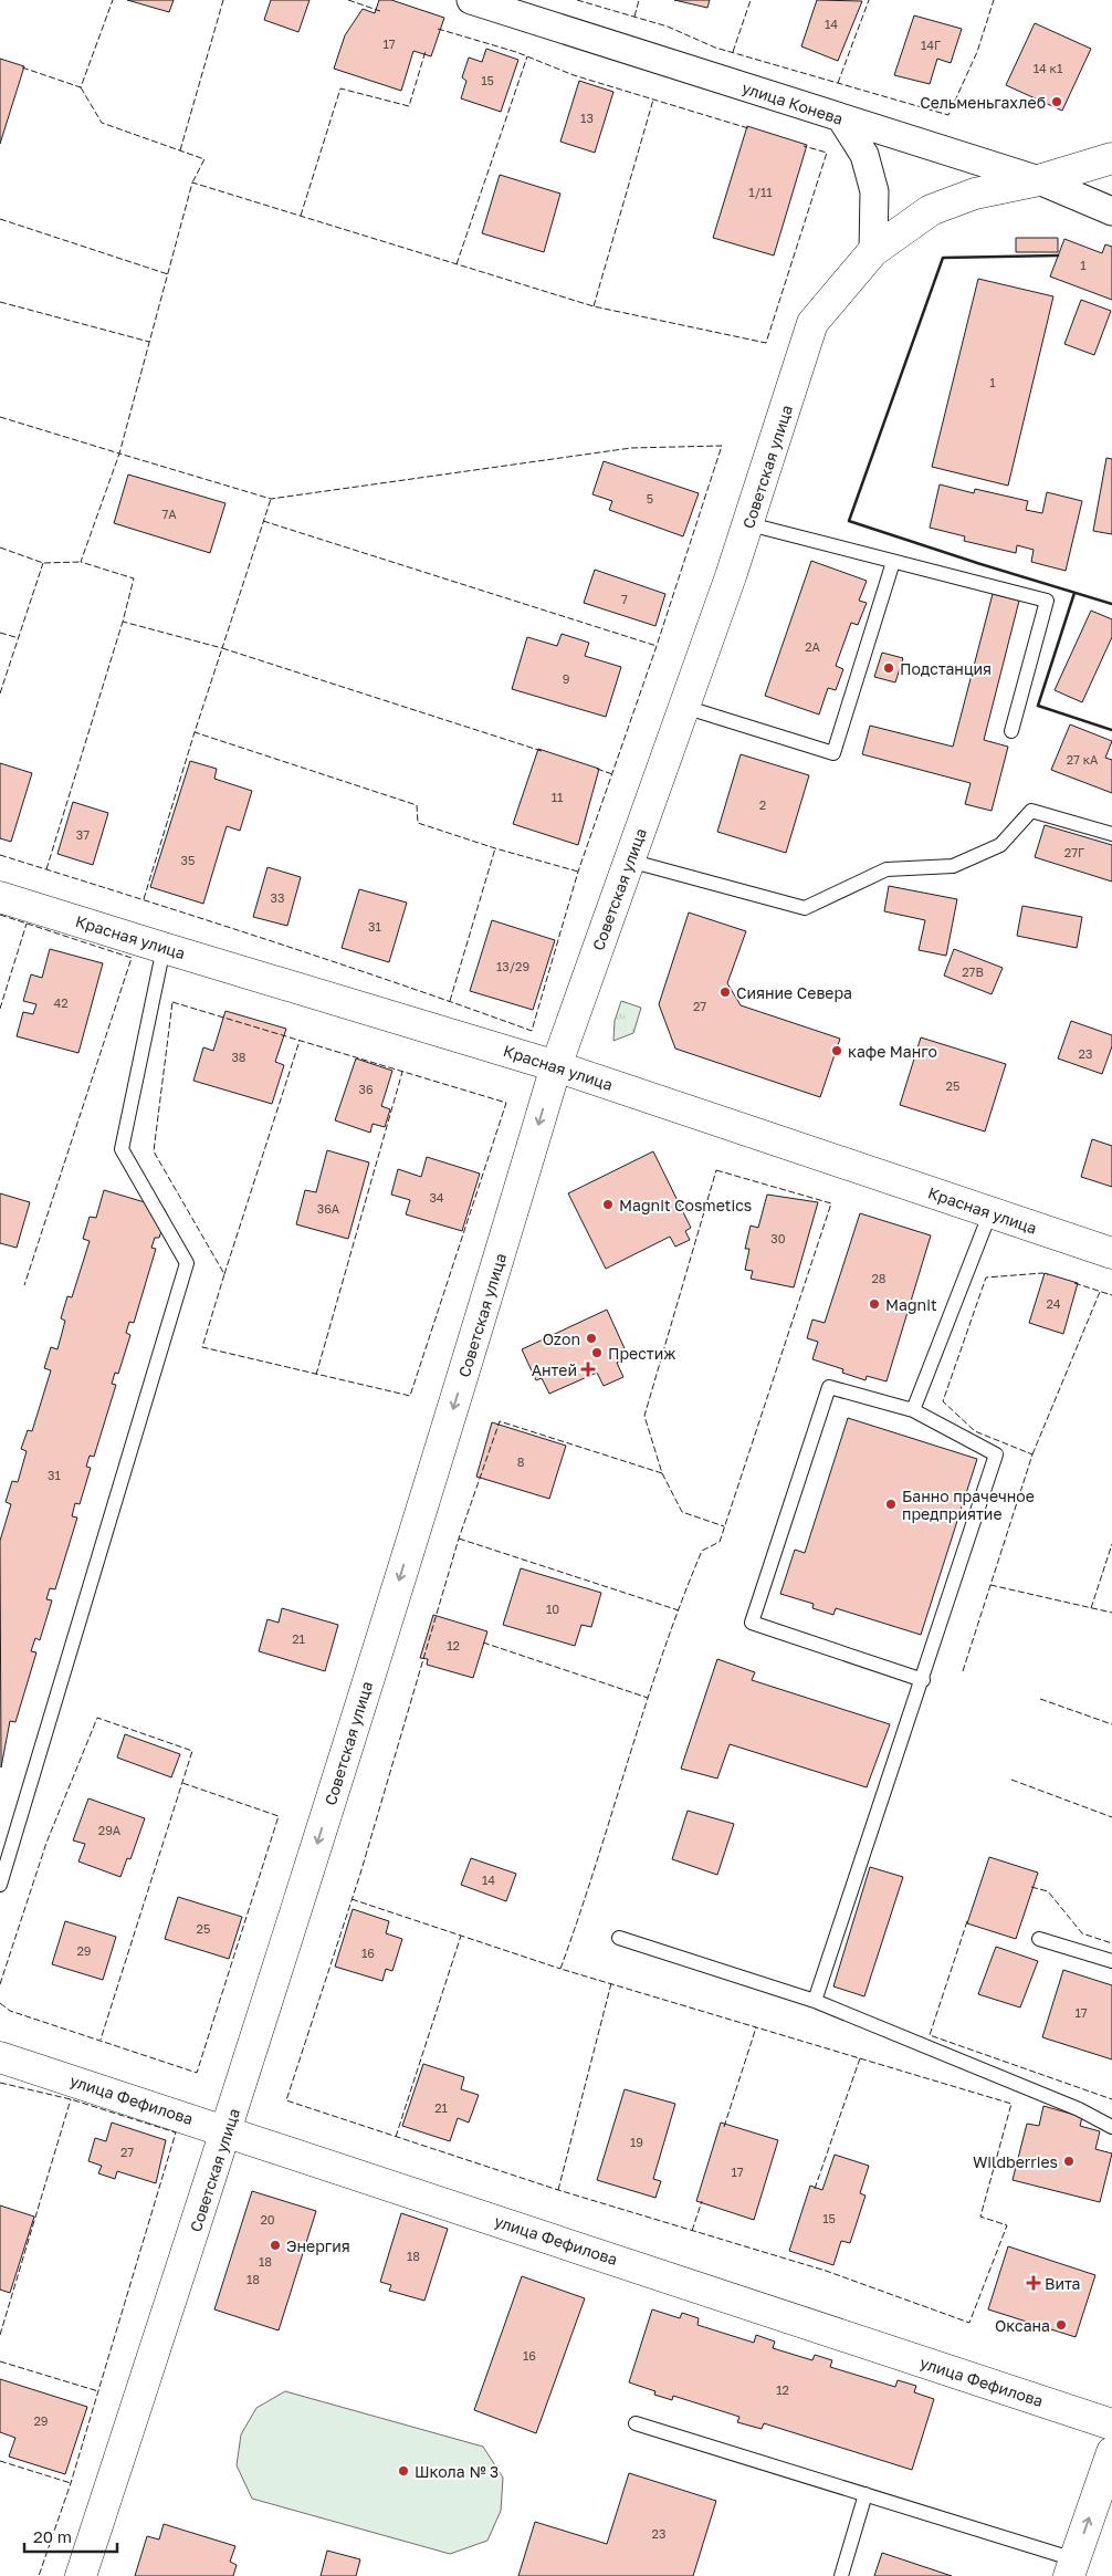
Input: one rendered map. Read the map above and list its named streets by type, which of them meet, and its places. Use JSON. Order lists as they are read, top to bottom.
{
  "streets": {
    "main road": ["Советская улица", "Красная улица", "улица Фефилова"],
    "street": ["улица Конева"]
  },
  "crossings": [
    ["улица Конева", "Советская улица"],
    ["Советская улица", "Красная улица"],
    ["Советская улица", "улица Фефилова"]
  ],
  "one_way": ["Советская улица"],
  "places": {
    "other": [
      "Сельменьгахлеб",
      "Подстанция",
      "Сияние Севера",
      "кафе Манго",
      "Magnit Cosmetics",
      "Magnit",
      "Ozon",
      "Престиж",
      "Банно прачечное предприятие",
      "Wildberries",
      "Энергия",
      "Оксана",
      "Школа № 3"
    ],
    "health": ["Антей", "Вита"]
  },
  "house_numbers": [
    "14",
    "17",
    "14Г",
    "14 к1",
    "15",
    "13",
    "1/11",
    "1",
    "1",
    "5",
    "7А",
    "7",
    "2А",
    "9",
    "27 кА",
    "11",
    "2",
    "37",
    "27Г",
    "35",
    "33",
    "31",
    "13/29",
    "27В",
    "42",
    "27",
    "23",
    "38",
    "25",
    "36",
    "34",
    "36А",
    "30",
    "28",
    "24",
    "8",
    "31",
    "10",
    "21",
    "12",
    "29А",
    "14",
    "25",
    "29",
    "16",
    "17",
    "21",
    "19",
    "27",
    "17",
    "15",
    "20",
    "18",
    "18",
    "18",
    "16",
    "12",
    "29",
    "23"
  ],
  "scale_bar": "20 m"
}
